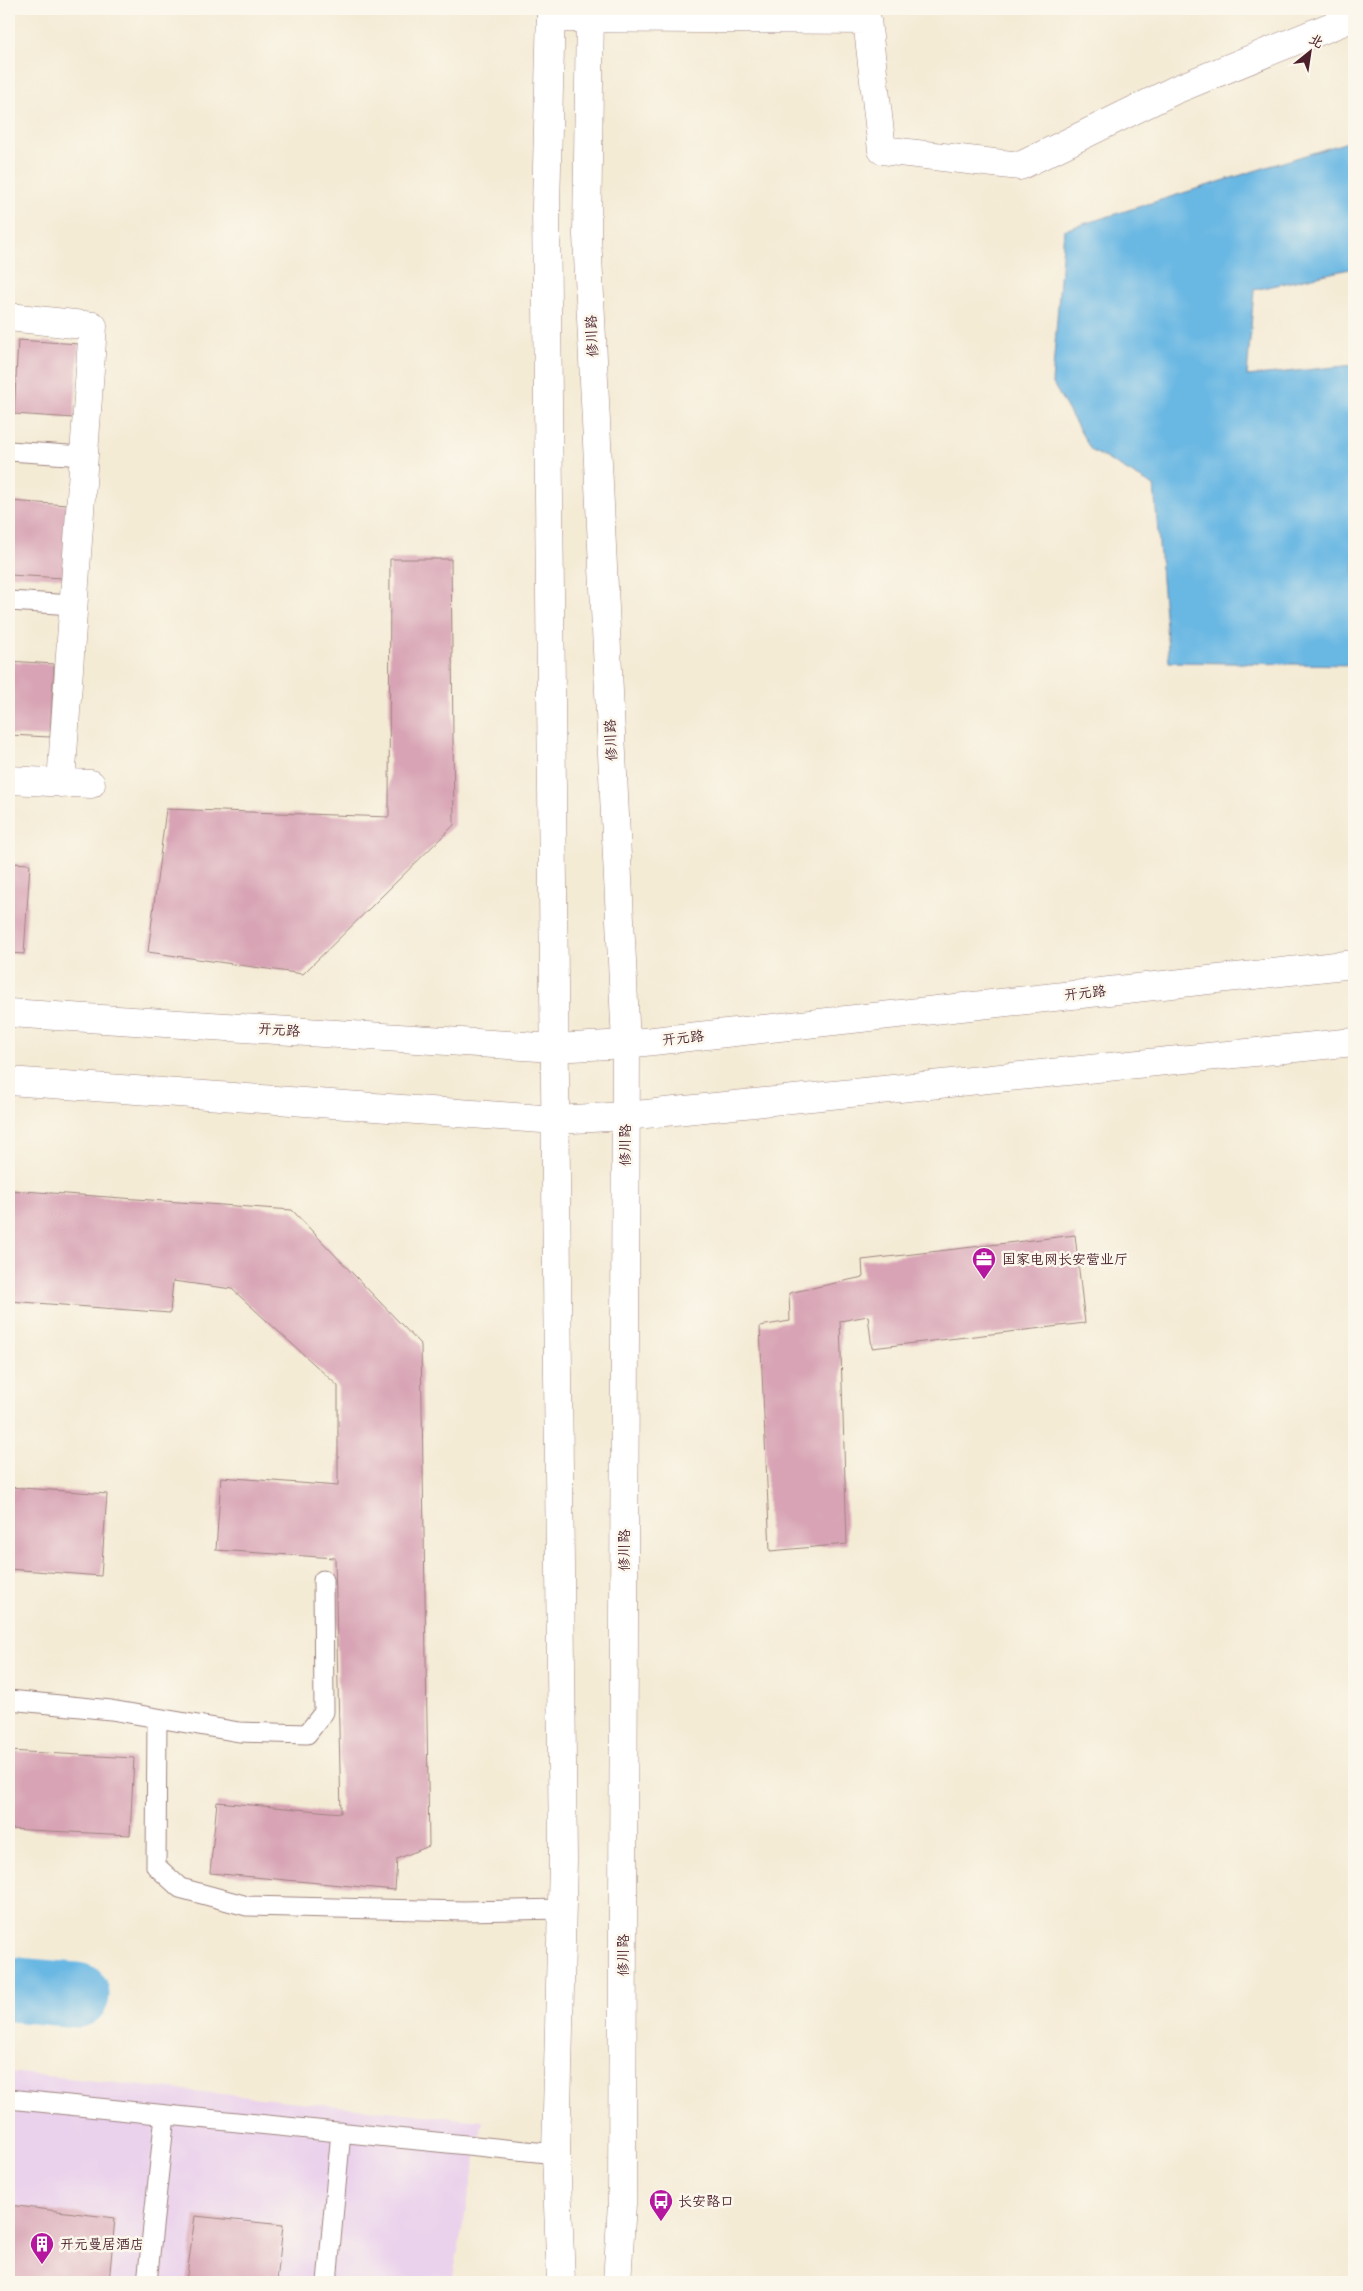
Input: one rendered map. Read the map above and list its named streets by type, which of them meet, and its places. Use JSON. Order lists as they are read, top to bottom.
{
  "streets": {
    "main road": ["修川路", "开元路"]
  },
  "crossings": [
    ["修川路", "开元路"]
  ],
  "places": {
    "office": ["国家电网长安营业厅"],
    "bus stop": ["长安路口"],
    "building": ["开元曼居酒店"]
  },
  "north": "top right"
}
